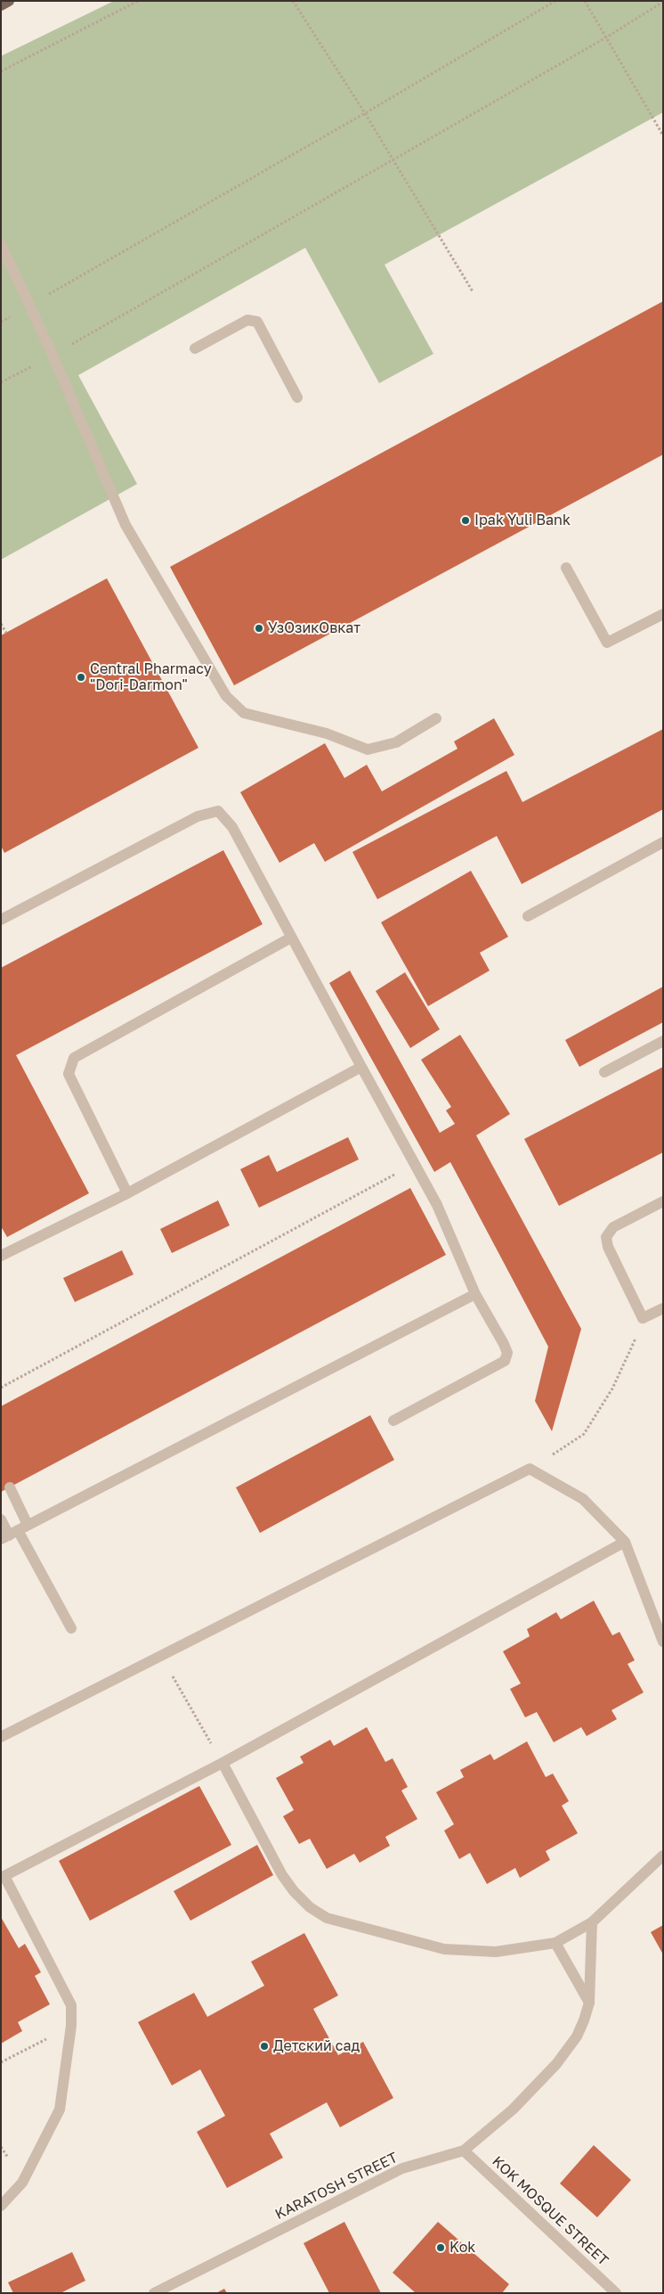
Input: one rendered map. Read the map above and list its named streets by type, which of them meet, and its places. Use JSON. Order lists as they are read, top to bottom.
{
  "streets": {
    "street": ["KARATOSH STREET", "KOK MOSQUE STREET"]
  },
  "crossings": [
    ["KARATOSH STREET", "KOK MOSQUE STREET"]
  ],
  "places": [
    "Ipak Yuli Bank",
    "УзОзикОвкат",
    "Central Pharmacy \"Dori-Darmon\"",
    "Детский сад",
    "Kok"
  ]
}
